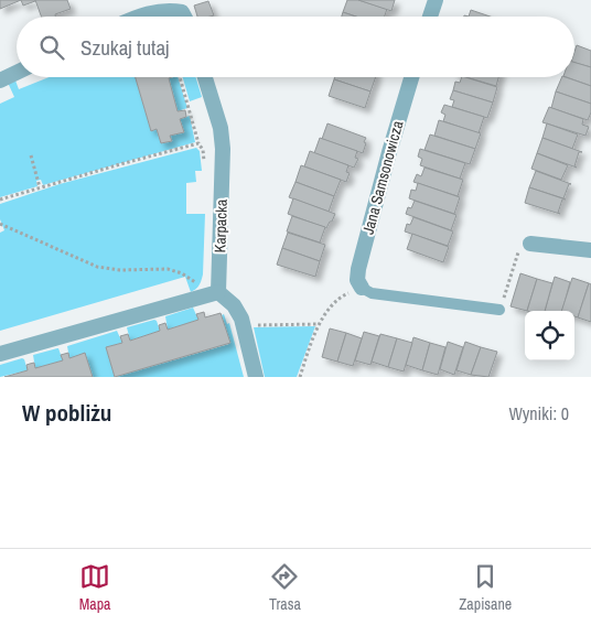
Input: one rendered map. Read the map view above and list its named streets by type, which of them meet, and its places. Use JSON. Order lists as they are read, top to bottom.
{
  "streets": {
    "street": ["Jana Samsonowicza", "Karpacka"]
  },
  "page": {
    "search": "Szukaj tutaj",
    "heading": ["W pobliżu", "Wyniki: 0"],
    "nav": ["Mapa", "Trasa", "Zapisane"]
  }
}
